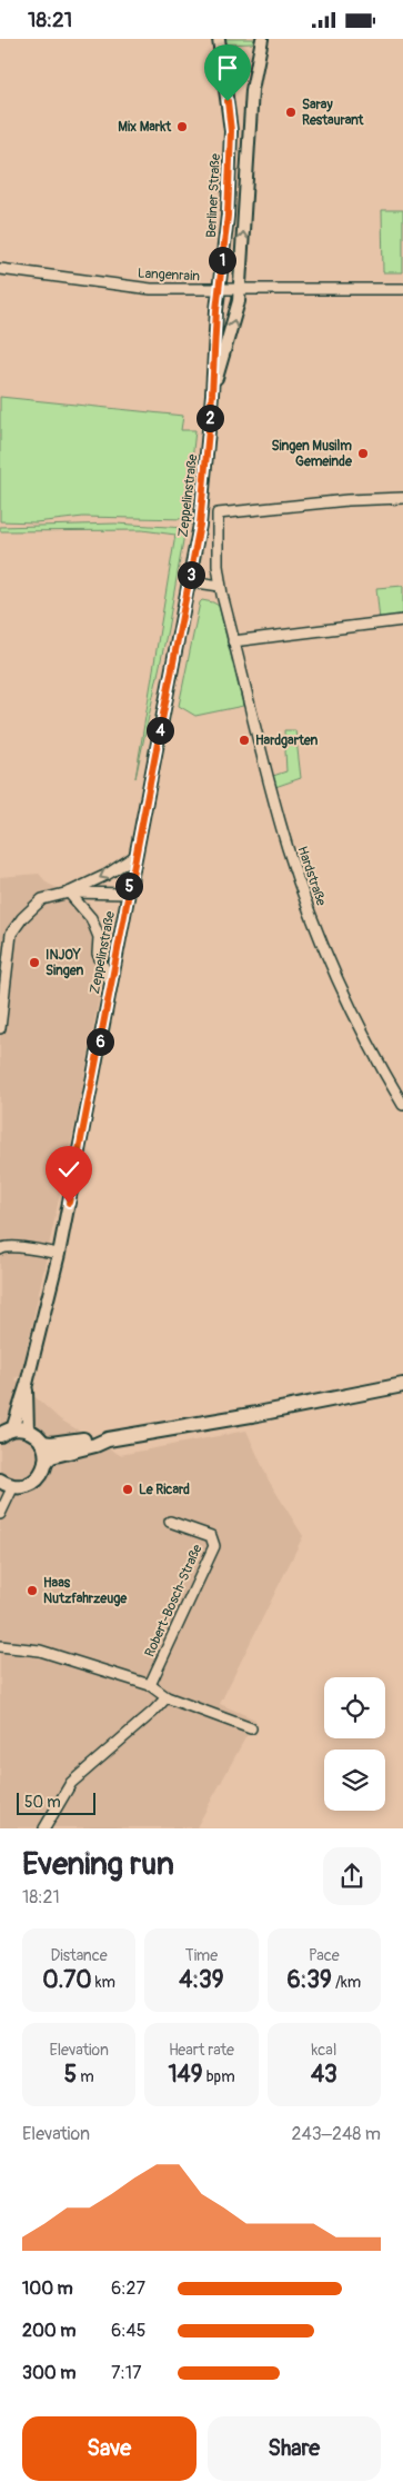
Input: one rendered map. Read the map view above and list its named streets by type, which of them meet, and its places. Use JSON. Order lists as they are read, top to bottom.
{
  "streets": {
    "street": [
      "Berliner Straße",
      "Langenrain",
      "Zeppelinstraße",
      "Hardstraße",
      "Robert-Bosch-Straße"
    ]
  },
  "crossings": [
    ["Berliner Straße", "Langenrain"],
    ["Berliner Straße", "Zeppelinstraße"]
  ],
  "places": [
    "Saray Restaurant",
    "Mix Markt",
    "Singen Musilm Gemeinde",
    "Hardgarten",
    "INJOY Singen",
    "Le Ricard",
    "Haas Nutzfahrzeuge"
  ],
  "scale_bar": "50 m",
  "page": {
    "status": "18:21",
    "pins": [
      "1",
      "2",
      "3",
      "4",
      "5",
      "6"
    ],
    "scale": "50 m",
    "heading": ["Evening run", "18:21"],
    "stats": [
      ["Distance", "0.70 km"],
      ["Time", "4:39"],
      ["Pace", "6:39 /km"],
      ["Elevation", "5 m"],
      ["Heart rate", "149 bpm"],
      ["kcal", "43"]
    ],
    "chart": ["Elevation", "243–248 m"],
    "list": [
      {
        "name": "100 m",
        "note": "6:27"
      },
      {
        "name": "200 m",
        "note": "6:45"
      },
      {
        "name": "300 m",
        "note": "7:17"
      }
    ],
    "buttons": ["Save", "Share"]
  }
}
